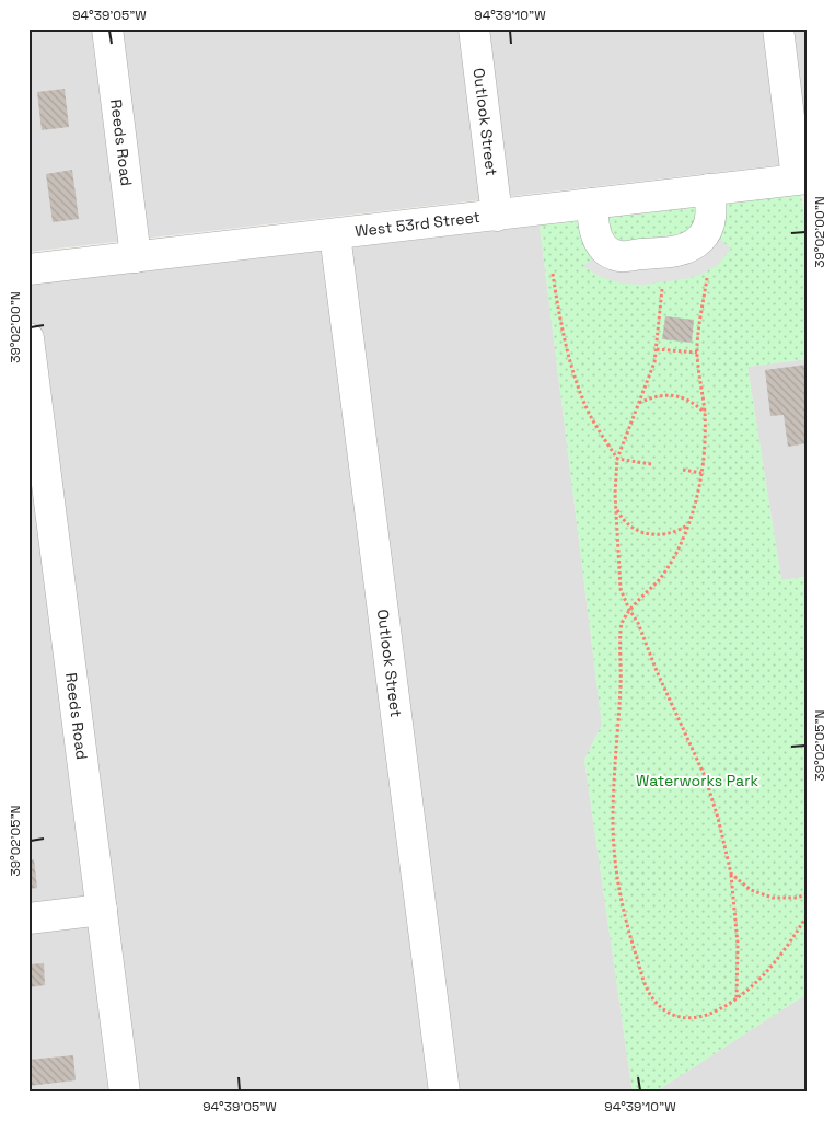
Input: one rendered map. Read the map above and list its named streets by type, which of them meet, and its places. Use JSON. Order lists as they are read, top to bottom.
{
  "streets": {
    "street": ["Outlook Street", "Reeds Road", "West 53rd Street"]
  },
  "crossings": [
    ["Outlook Street", "West 53rd Street"],
    ["Reeds Road", "West 53rd Street"]
  ],
  "parks": ["Waterworks Park"],
  "coordinates": [
    "94°39'05\"W",
    "94°39'10\"W",
    "39°02'00\"N",
    "39°02'05\"N"
  ]
}
